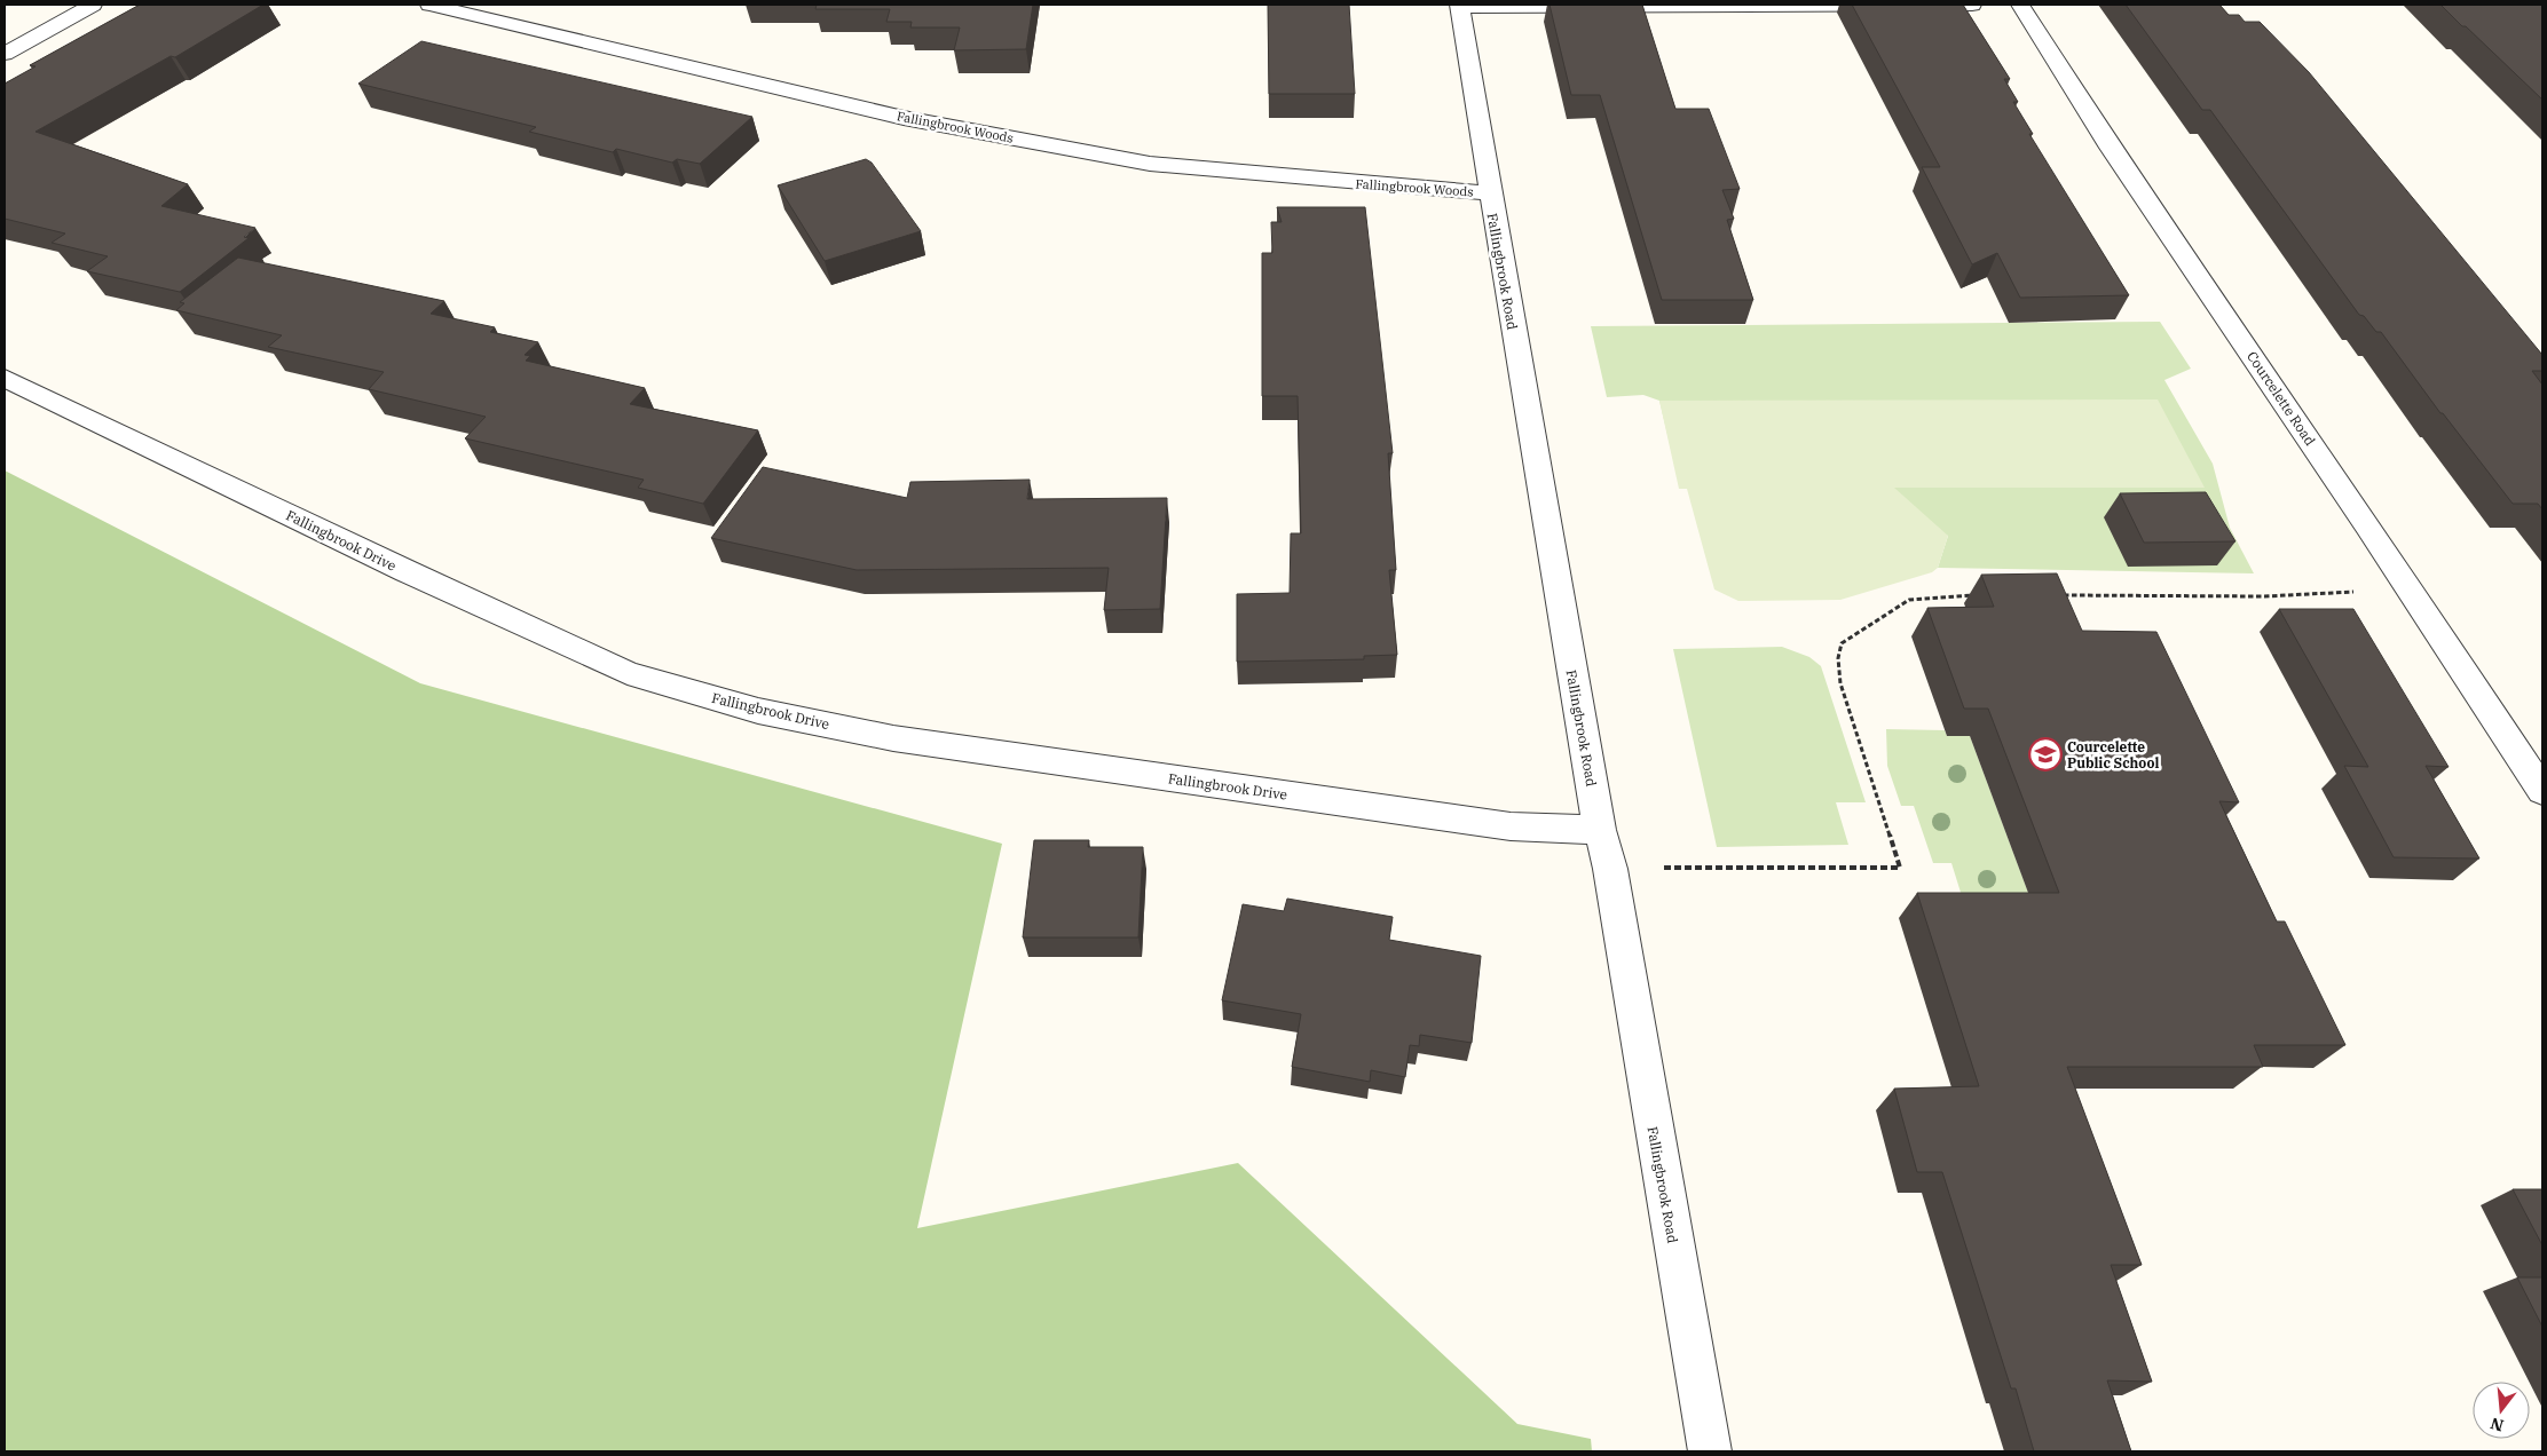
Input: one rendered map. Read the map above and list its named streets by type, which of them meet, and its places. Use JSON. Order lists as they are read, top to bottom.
{
  "streets": {
    "street": [
      "Fallingbrook Woods",
      "Fallingbrook Road",
      "Courcelette Road",
      "Fallingbrook Drive"
    ]
  },
  "crossings": [
    ["Fallingbrook Woods", "Fallingbrook Road"],
    ["Fallingbrook Road", "Fallingbrook Drive"]
  ],
  "places": {
    "school or university": ["Courcelette Public School"]
  },
  "north": "bottom"
}
